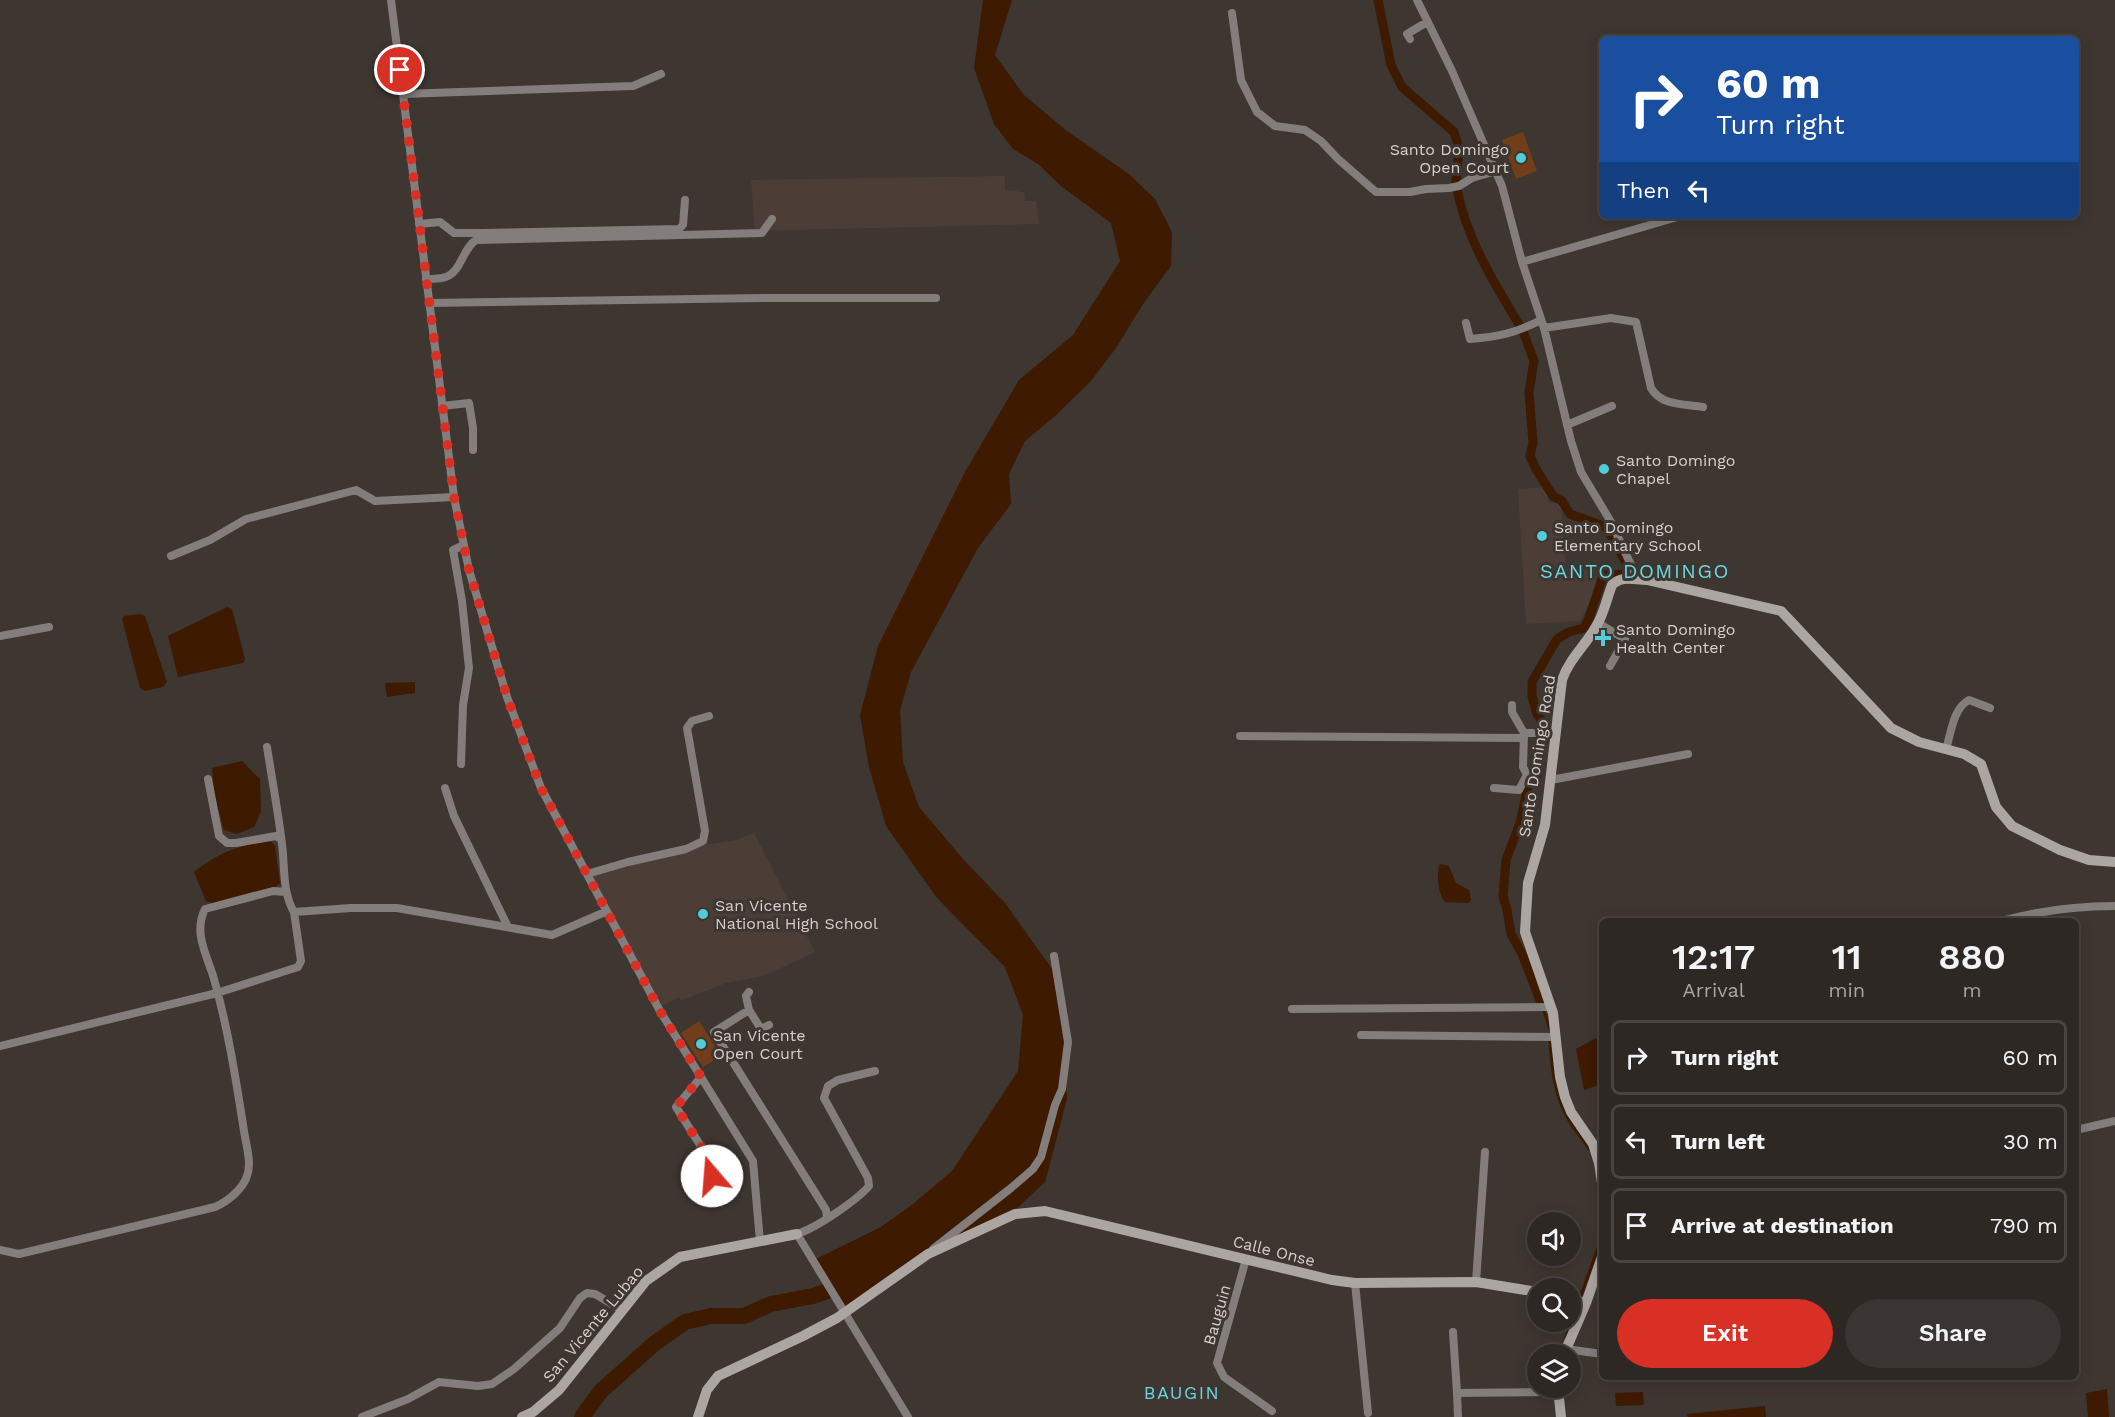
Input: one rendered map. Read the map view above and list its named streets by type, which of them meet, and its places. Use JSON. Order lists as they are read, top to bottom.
{
  "streets": {
    "street": [
      "Santo Domingo Road",
      "Calle Onse",
      "Bauguin",
      "San Vicente Lubao"
    ]
  },
  "crossings": [
    ["Calle Onse", "Bauguin"]
  ],
  "districts": ["SANTO DOMINGO", "BAUGIN"],
  "places": {
    "other": [
      "Santo Domingo Open Court",
      "Santo Domingo Chapel",
      "Santo Domingo Elementary School",
      "San Vicente National High School",
      "San Vicente Open Court"
    ],
    "health": ["Santo Domingo Health Center"]
  },
  "page": {
    "turn": ["60 m", "Turn right"],
    "then": "Then",
    "eta": [
      "12:17",
      "Arrival",
      "11",
      "min",
      "880",
      "m"
    ],
    "list": [
      {
        "name": "Turn right",
        "value": "60 m"
      },
      {
        "name": "Turn left",
        "value": "30 m"
      },
      {
        "name": "Arrive at destination",
        "value": "790 m"
      }
    ],
    "buttons": ["Exit", "Share"]
  }
}
